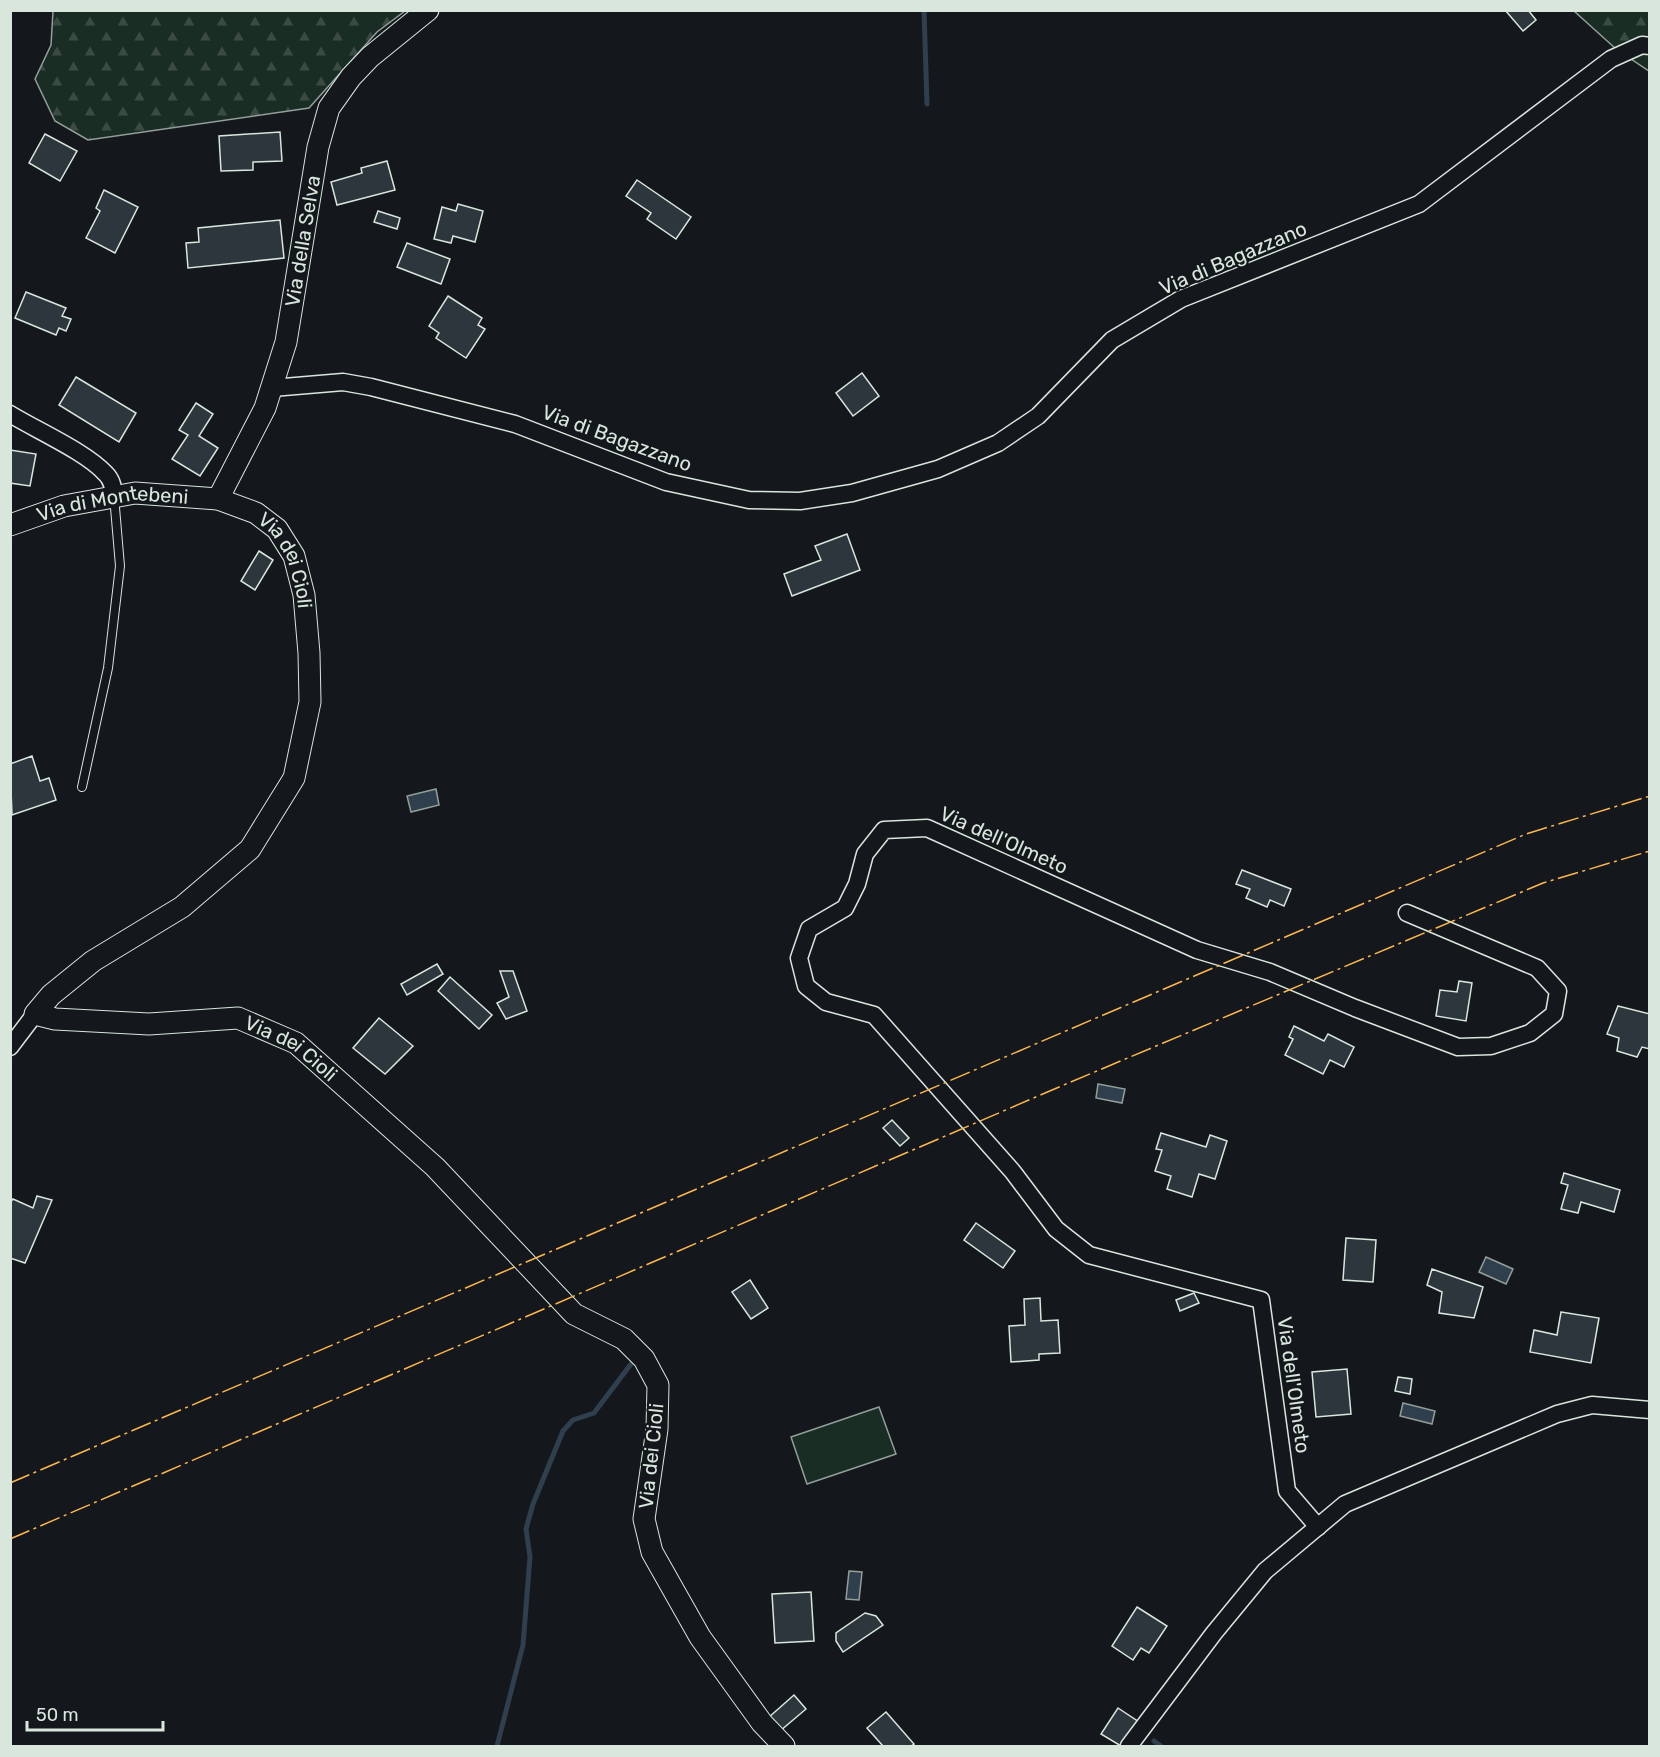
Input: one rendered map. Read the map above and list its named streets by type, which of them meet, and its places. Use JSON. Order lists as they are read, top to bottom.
{
  "streets": {
    "street": [
      "Via della Selva",
      "Via di Bagazzano",
      "Via di Montebeni",
      "Via dei Cioli",
      "Via dell'Olmeto"
    ]
  },
  "crossings": [
    ["Via della Selva", "Via di Bagazzano"],
    ["Via della Selva", "Via di Montebeni"],
    ["Via della Selva", "Via dei Cioli"],
    ["Via di Montebeni", "Via dei Cioli"]
  ],
  "scale_bar": "50 m"
}
